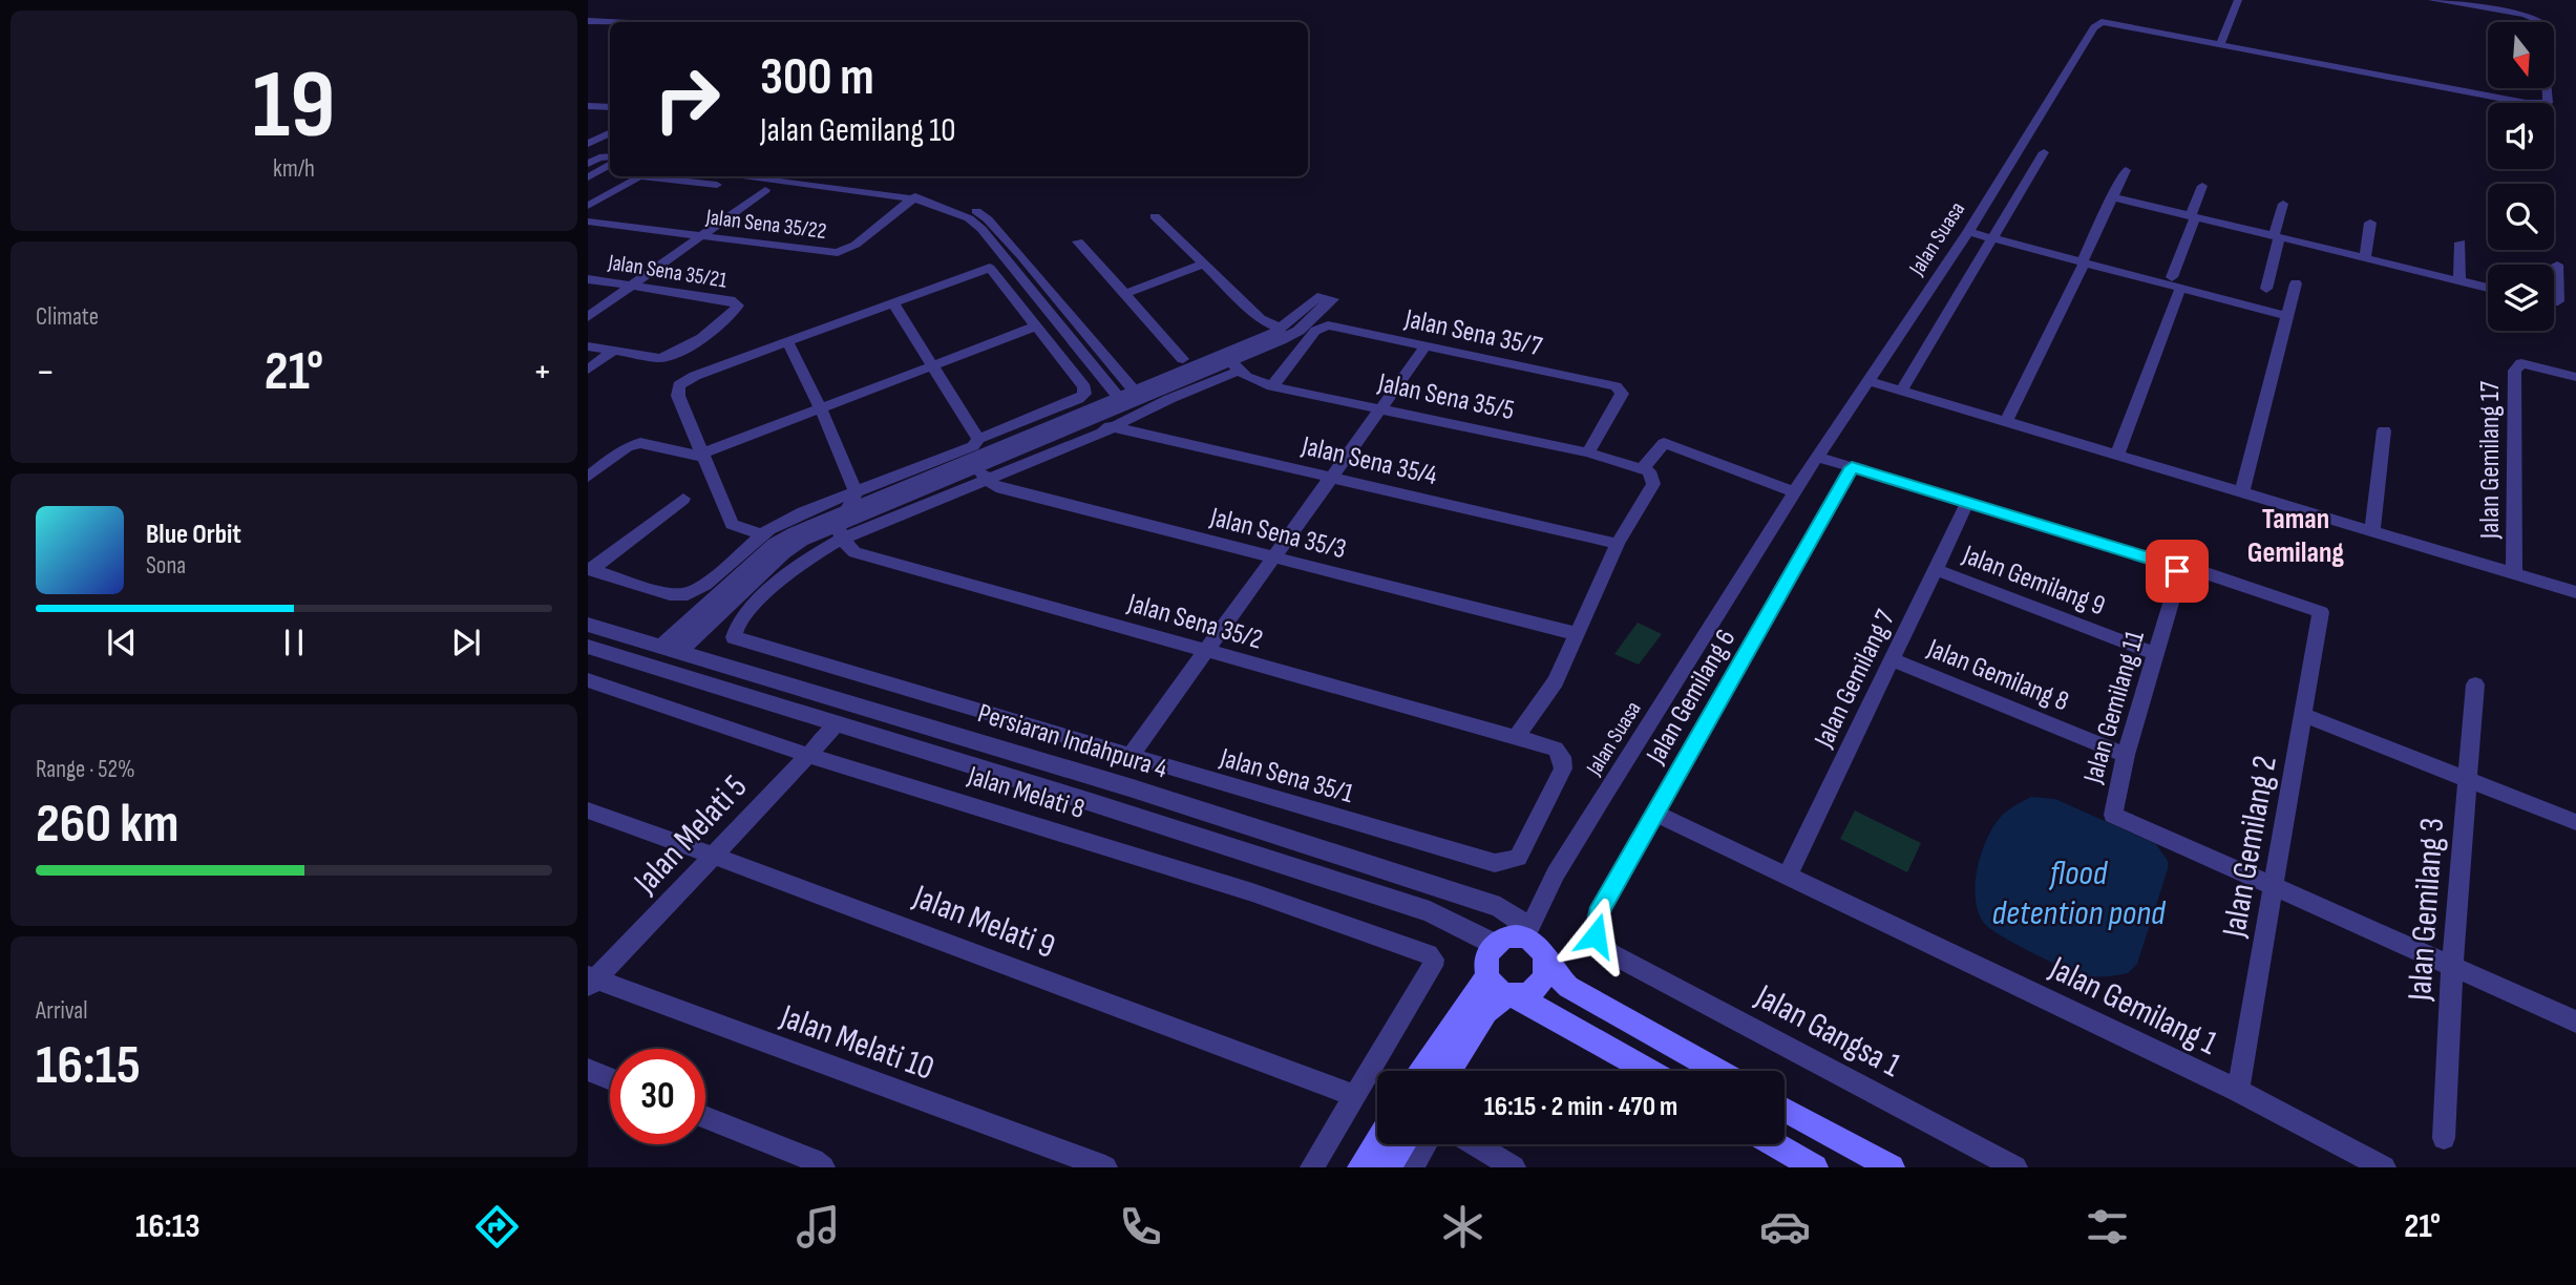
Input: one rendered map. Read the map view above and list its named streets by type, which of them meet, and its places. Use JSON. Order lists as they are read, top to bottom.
{
  "streets": {
    "street": [
      "Jalan Sena 35/22",
      "Jalan Suasa",
      "Jalan Sena 35/21",
      "Jalan Sena 35/7",
      "Jalan Sena 35/5",
      "Jalan Sena 35/4",
      "Jalan Gemilang 17",
      "Jalan Sena 35/3",
      "Jalan Gemilang 9",
      "Jalan Sena 35/2",
      "Jalan Gemilang 8",
      "Jalan Gemilang 7",
      "Jalan Gemilang 6",
      "Jalan Gemilang 11",
      "Persiaran Indahpura 4",
      "Jalan Sena 35/1",
      "Jalan Melati 8",
      "Jalan Melati 5",
      "Jalan Gemilang 2",
      "Jalan Gemilang 3",
      "Jalan Melati 9",
      "Jalan Gemilang 1",
      "Jalan Gangsa 1",
      "Jalan Melati 10"
    ]
  },
  "crossings": [
    ["Jalan Suasa", "Persiaran Indahpura 4"],
    ["Jalan Sena 35/7", "Jalan Sena 35/5"],
    ["Jalan Gemilang 9", "Jalan Gemilang 7"],
    ["Jalan Gemilang 9", "Jalan Gemilang 11"],
    ["Jalan Sena 35/2", "Jalan Sena 35/1"],
    ["Jalan Gemilang 8", "Jalan Gemilang 7"],
    ["Jalan Gemilang 8", "Jalan Gemilang 11"],
    ["Jalan Gemilang 7", "Jalan Gemilang 1"],
    ["Jalan Gemilang 6", "Jalan Gemilang 1"],
    ["Jalan Gemilang 6", "Jalan Gangsa 1"],
    ["Jalan Gemilang 11", "Jalan Gemilang 2"],
    ["Persiaran Indahpura 4", "Jalan Melati 5"],
    ["Jalan Melati 8", "Jalan Melati 5"],
    ["Jalan Melati 8", "Jalan Melati 9"],
    ["Jalan Melati 5", "Jalan Melati 9"],
    ["Jalan Melati 5", "Jalan Melati 10"],
    ["Jalan Gemilang 2", "Jalan Gemilang 1"]
  ],
  "districts": ["Taman Gemilang"],
  "water": ["flood detention pond"],
  "north": "bottom",
  "page": {
    "tile": [
      ["19", "km/h"],
      "Climate",
      ["Range · 52%", "260 km"],
      ["Arrival", "16:15"]
    ],
    "turn": ["300 m", "Jalan Gemilang 10"],
    "heat": ["−", "21°", "+"],
    "song": ["Blue Orbit", "Sona"],
    "limit": "30",
    "trip": "16:15 · 2 min · 470 m",
    "tabs": ["16:13", "21°"]
  }
}
